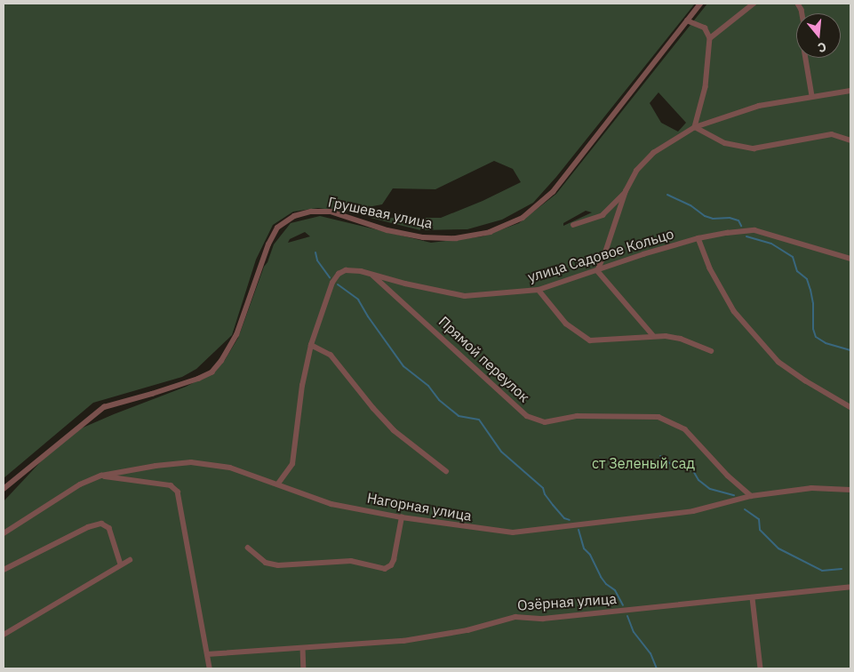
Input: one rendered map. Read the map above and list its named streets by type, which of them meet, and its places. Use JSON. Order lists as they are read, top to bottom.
{
  "streets": {
    "street": [
      "Грушевая улица",
      "улица Садовое Кольцо",
      "Прямой переулок",
      "Нагорная улица",
      "Озёрная улица"
    ]
  },
  "crossings": [
    ["улица Садовое Кольцо", "Прямой переулок"],
    ["улица Садовое Кольцо", "Нагорная улица"],
    ["Прямой переулок", "Нагорная улица"]
  ],
  "parks": ["ст Зеленый сад"],
  "north": "bottom"
}
